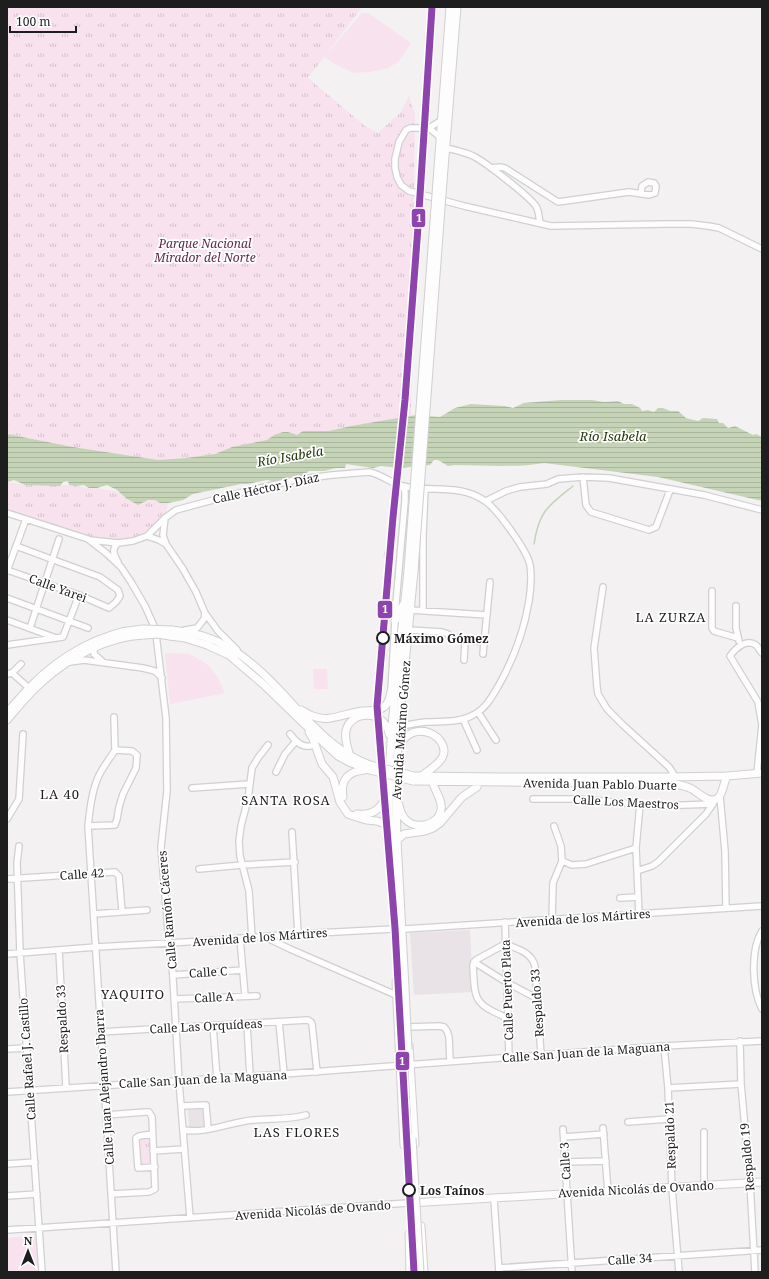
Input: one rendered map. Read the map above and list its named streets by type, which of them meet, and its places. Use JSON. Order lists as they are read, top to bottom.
{
  "streets": {
    "main road": ["Avenida Máximo Gómez", "Avenida Juan Pablo Duarte", "Avenida Nicolás de Ovando"],
    "street": [
      "Calle Héctor J. Díaz",
      "Calle Yarei",
      "Calle Los Maestros",
      "Calle 42",
      "Calle Ramón Cáceres",
      "Avenida de los Mártires",
      "Calle C",
      "Calle Puerto Plata",
      "Calle A",
      "Respaldo 33",
      "Calle Las Orquídeas",
      "Calle San Juan de la Maguana",
      "Calle Rafael J. Castillo",
      "Calle Juan Alejandro lbarra",
      "Respaldo 21",
      "Respaldo 19",
      "Calle 3",
      "Calle 34"
    ]
  },
  "crossings": [
    ["Calle Héctor J. Díaz", "Avenida Máximo Gómez"],
    ["Avenida Juan Pablo Duarte", "Calle Los Maestros"],
    ["Calle 42", "Calle Rafael J. Castillo"],
    ["Calle 42", "Calle Juan Alejandro lbarra"],
    ["Calle Ramón Cáceres", "Avenida de los Mártires"],
    ["Calle Ramón Cáceres", "Calle C"],
    ["Calle Ramón Cáceres", "Calle A"],
    ["Calle Ramón Cáceres", "Calle Las Orquídeas"],
    ["Calle Ramón Cáceres", "Calle San Juan de la Maguana"],
    ["Calle Ramón Cáceres", "Avenida Nicolás de Ovando"],
    ["Avenida de los Mártires", "Calle Puerto Plata"],
    ["Avenida de los Mártires", "Calle A"],
    ["Avenida de los Mártires", "Respaldo 33"],
    ["Avenida de los Mártires", "Calle Rafael J. Castillo"],
    ["Avenida de los Mártires", "Calle Juan Alejandro lbarra"],
    ["Calle C", "Calle A"],
    ["Calle Puerto Plata", "Respaldo 33"],
    ["Calle Puerto Plata", "Calle San Juan de la Maguana"],
    ["Respaldo 33", "Calle San Juan de la Maguana"],
    ["Calle Las Orquídeas", "Calle San Juan de la Maguana"],
    ["Calle Las Orquídeas", "Calle Juan Alejandro lbarra"],
    ["Calle San Juan de la Maguana", "Calle Rafael J. Castillo"],
    ["Calle San Juan de la Maguana", "Calle Juan Alejandro lbarra"],
    ["Calle San Juan de la Maguana", "Respaldo 21"],
    ["Calle San Juan de la Maguana", "Respaldo 19"],
    ["Calle Rafael J. Castillo", "Avenida Nicolás de Ovando"],
    ["Calle Juan Alejandro lbarra", "Avenida Nicolás de Ovando"],
    ["Respaldo 21", "Avenida Nicolás de Ovando"],
    ["Respaldo 21", "Calle 34"],
    ["Respaldo 19", "Avenida Nicolás de Ovando"],
    ["Respaldo 19", "Calle 34"],
    ["Calle 3", "Avenida Nicolás de Ovando"],
    ["Calle 3", "Calle 34"]
  ],
  "districts": [
    "LA ZURZA",
    "LA 40",
    "SANTA ROSA",
    "YAQUITO",
    "LAS FLORES"
  ],
  "water": ["Río Isabela"],
  "parks": ["Parque Nacional Mirador del Norte"],
  "places": ["Máximo Gómez", "Los Taínos"],
  "lines": ["transit line 1"],
  "scale_bar": "100 m",
  "north": "top"
}
